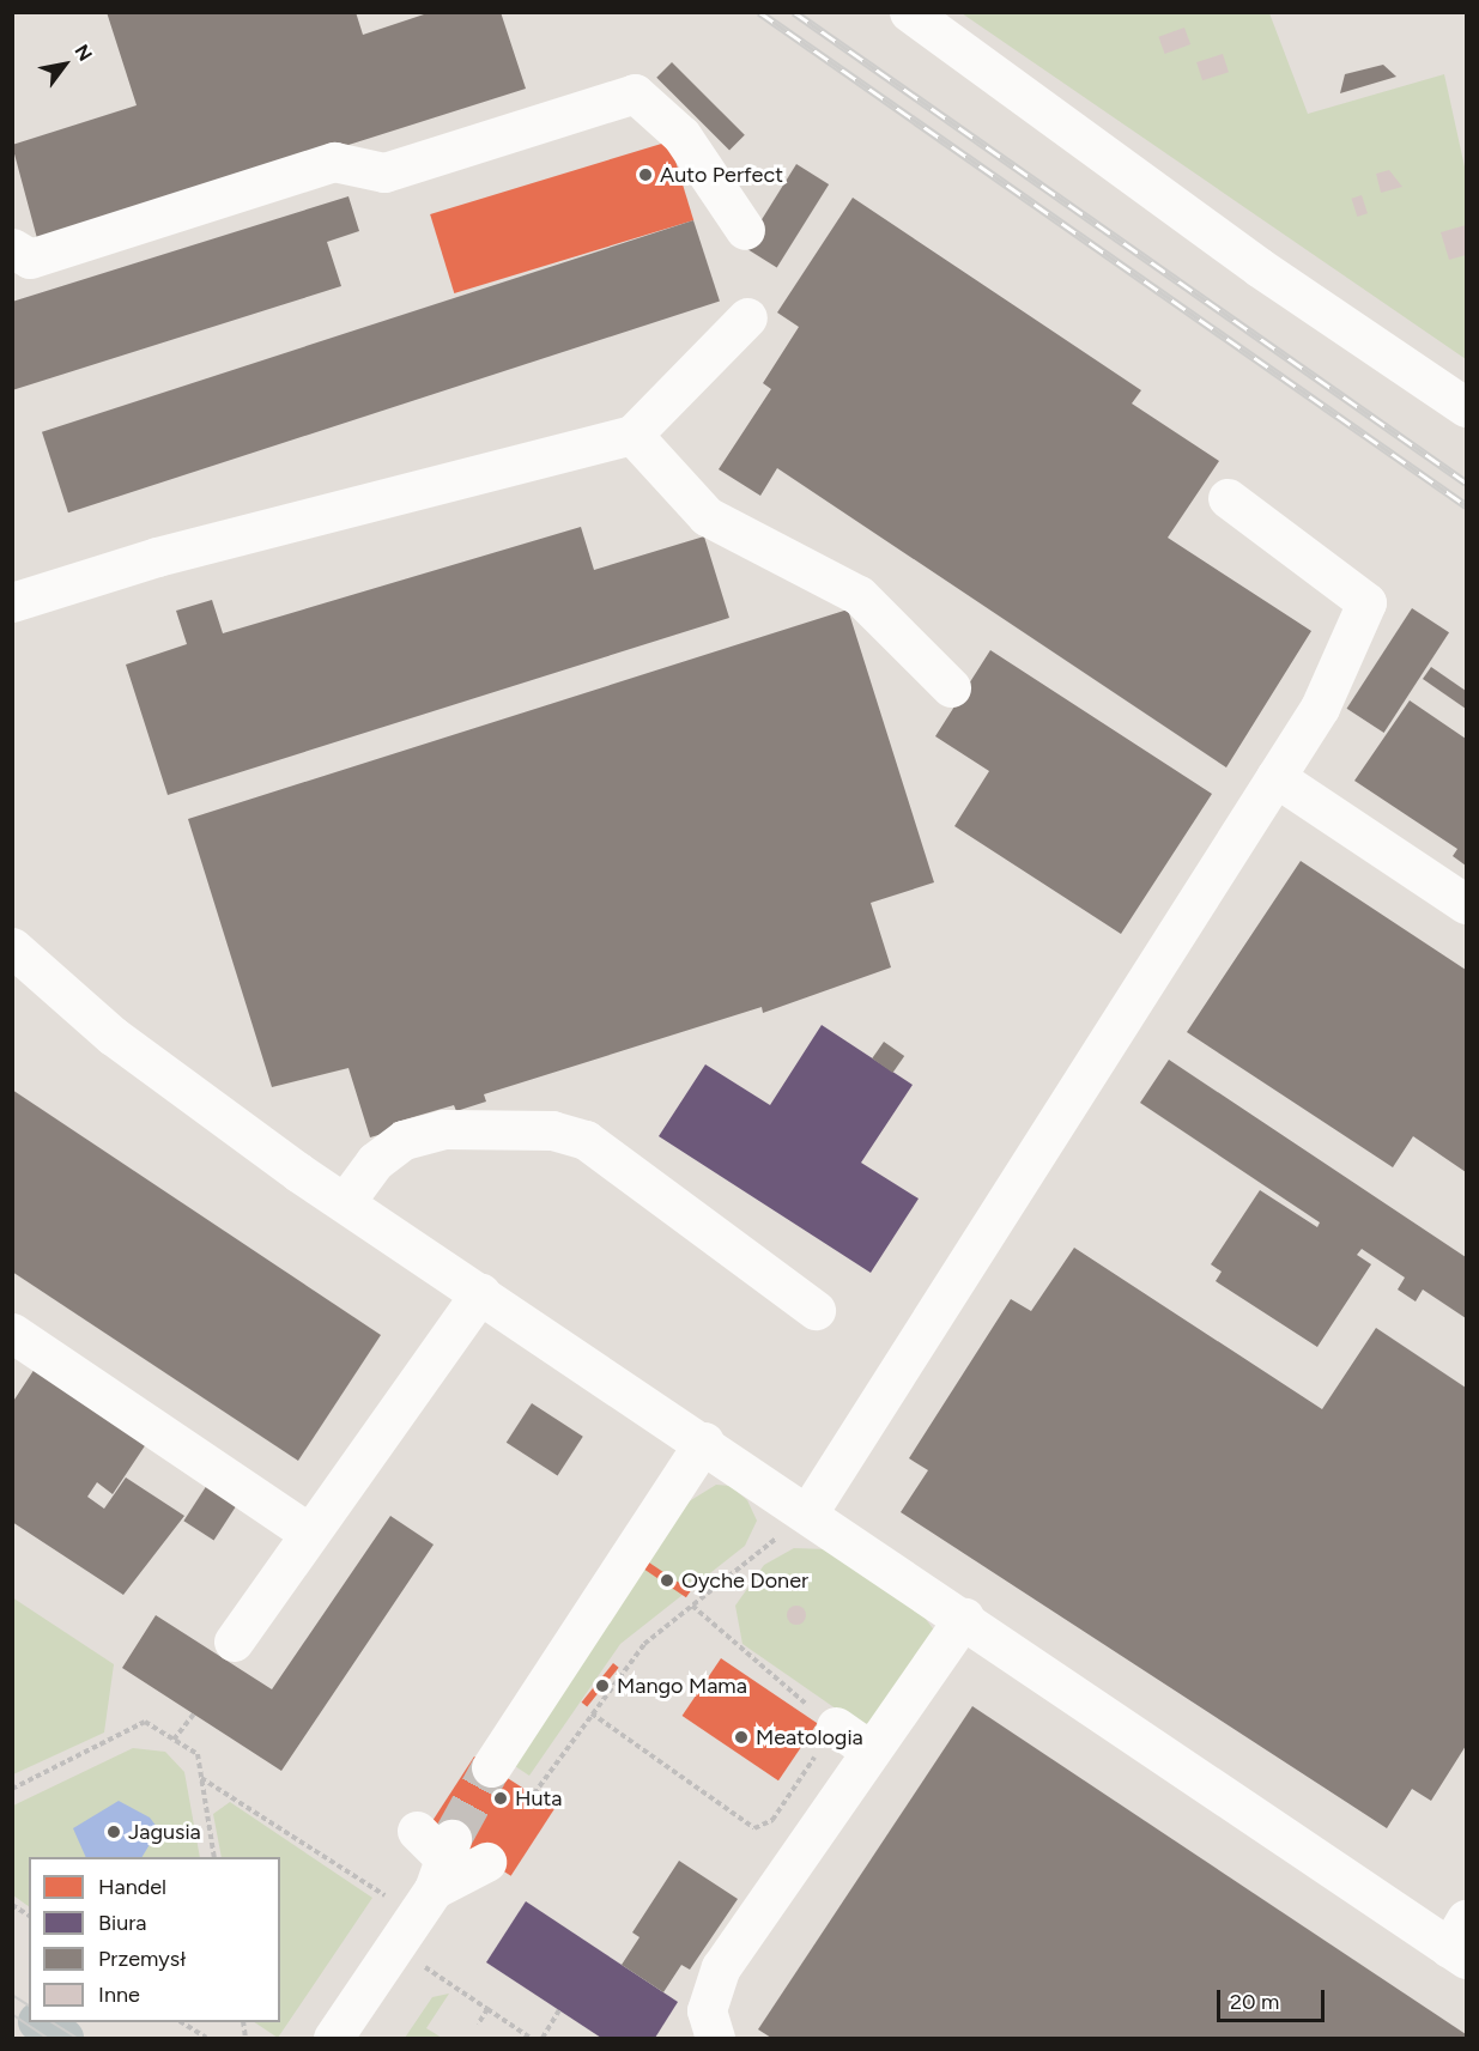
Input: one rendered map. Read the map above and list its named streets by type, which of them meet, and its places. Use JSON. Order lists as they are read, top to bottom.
{
  "places": [
    "Auto Perfect",
    "Oyche Doner",
    "Mango Mama",
    "Meatologia",
    "Huta",
    "Jagusia"
  ],
  "legend": [
    "Handel",
    "Biura",
    "Przemysł",
    "Inne"
  ],
  "scale_bar": "20 m",
  "north": "top right"
}
